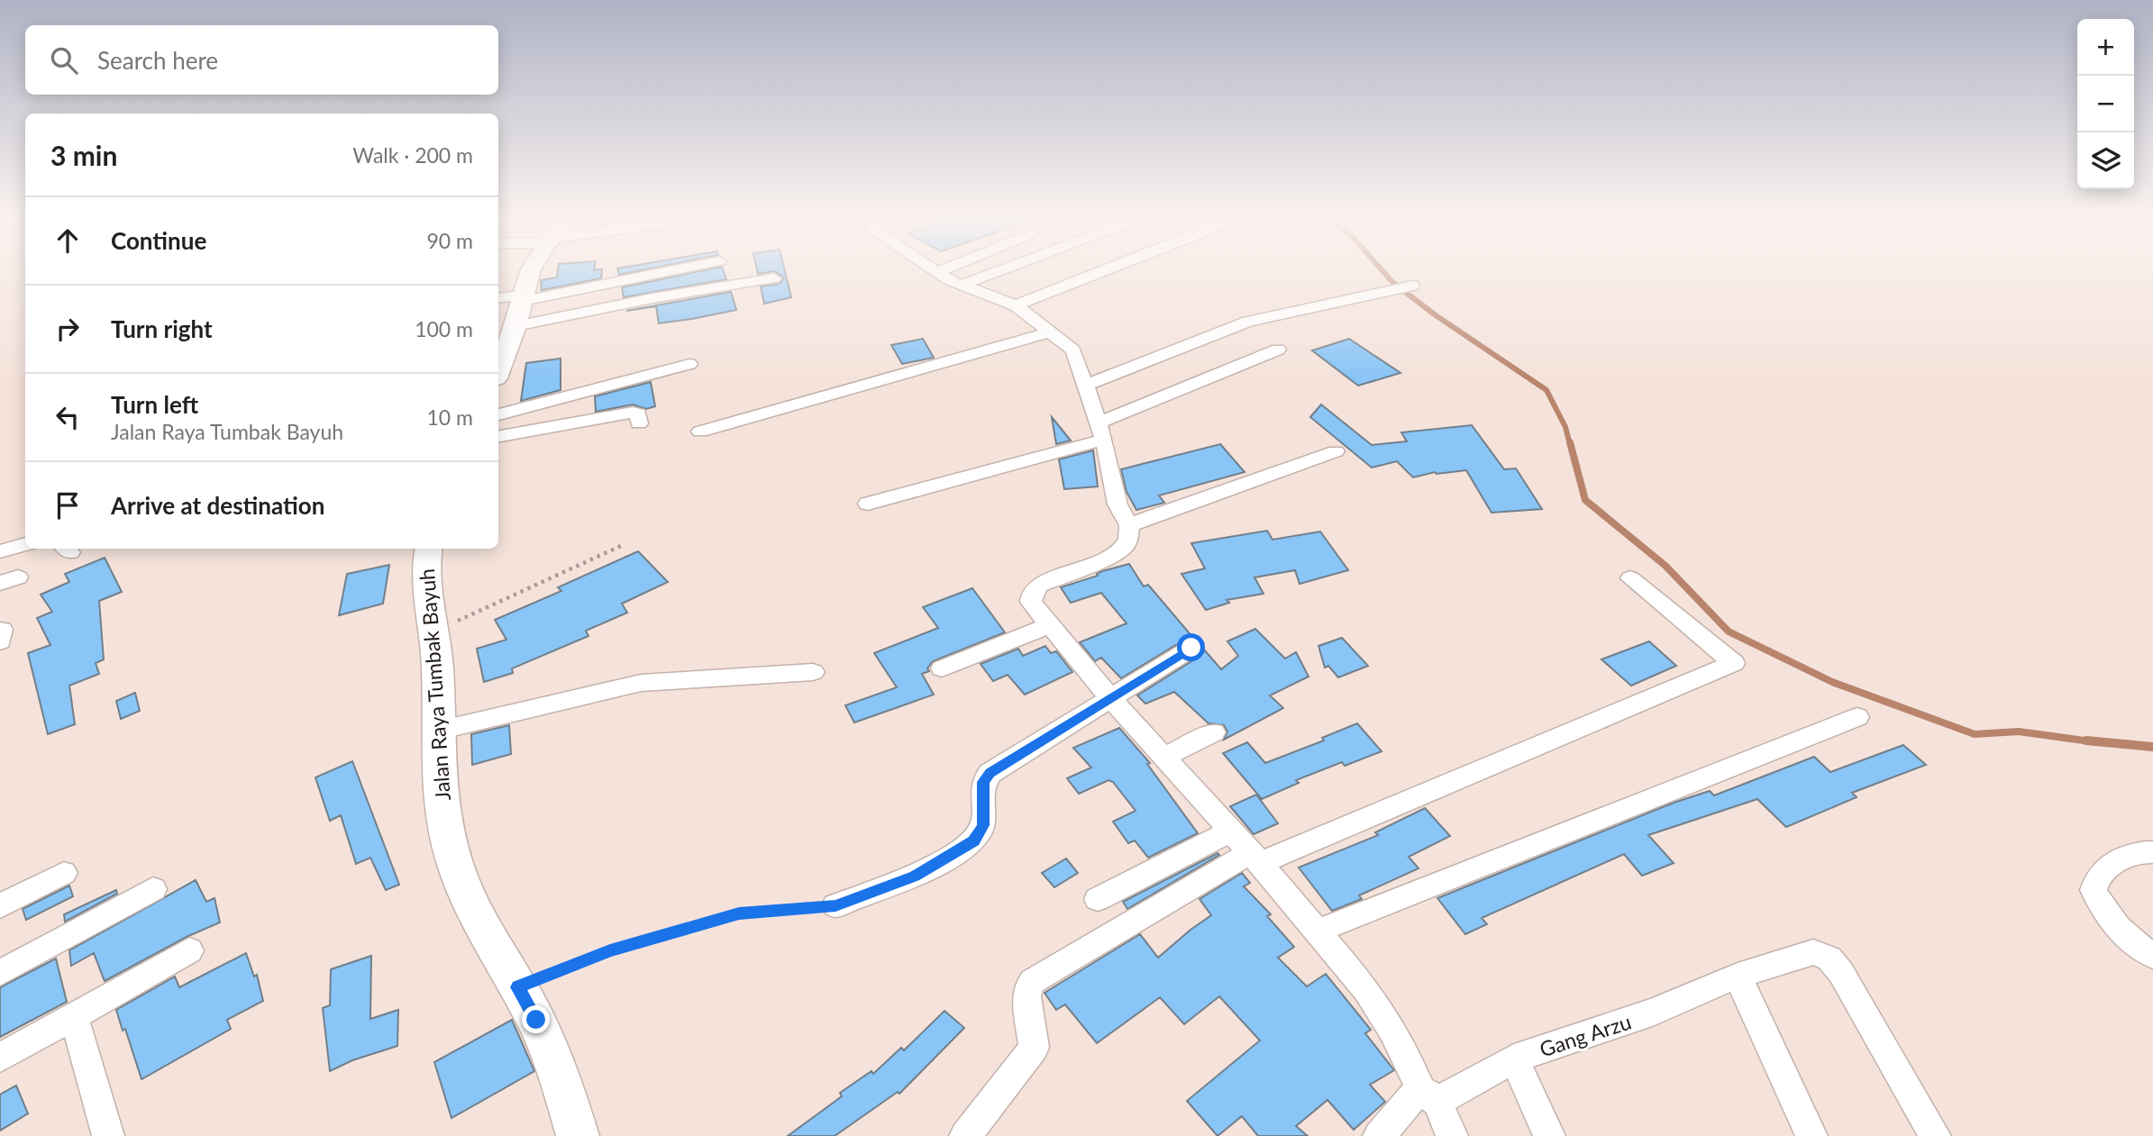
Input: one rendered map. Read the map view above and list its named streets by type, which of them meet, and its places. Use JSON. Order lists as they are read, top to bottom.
{
  "streets": {
    "street": ["Jalan Raya Tumbak Bayuh", "Gang Arzu"]
  },
  "page": {
    "map_buttons": ["+", "−"],
    "search": "Search here",
    "heading": ["3 min", "Walk · 200 m"],
    "list": [
      ["Continue", "90 m"],
      ["Turn right", "100 m"],
      ["Turn left", "Jalan Raya Tumbak Bayuh", "10 m"],
      "Arrive at destination"
    ]
  }
}
